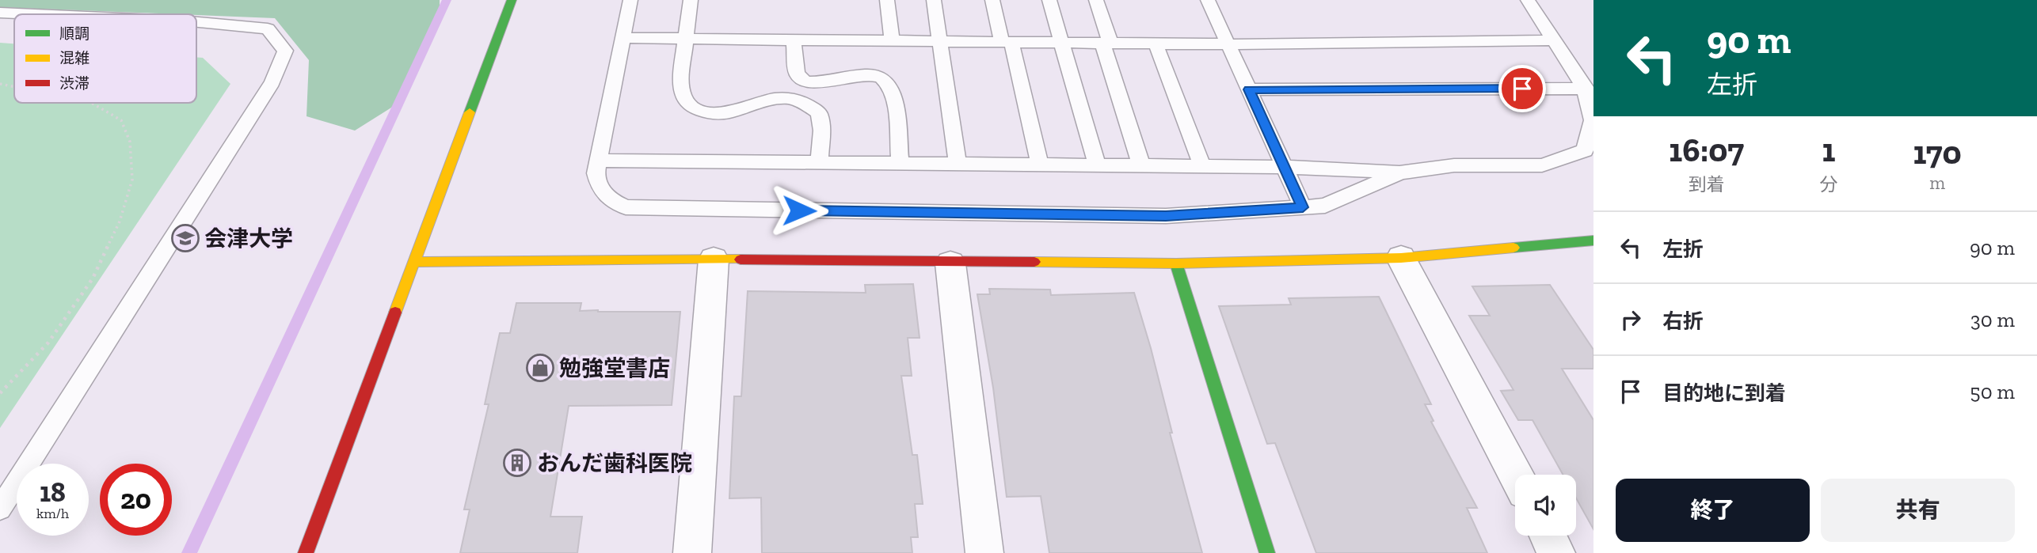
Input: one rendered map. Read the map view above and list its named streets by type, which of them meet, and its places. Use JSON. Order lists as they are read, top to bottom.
{
  "places": {
    "school or university": ["会津大学"],
    "shop": ["勉強堂書店"],
    "building": ["おんだ歯科医院"]
  },
  "legend": ["順調", "混雑", "渋滞"],
  "page": {
    "turn": ["90 m", "左折"],
    "eta": [
      "16:07",
      "到着",
      "1",
      "分",
      "170",
      "m"
    ],
    "list": [
      {
        "name": "左折",
        "value": "90 m"
      },
      {
        "name": "右折",
        "value": "30 m"
      },
      {
        "name": "目的地に到着",
        "value": "50 m"
      }
    ],
    "speed": "18 km/h",
    "limit": "20",
    "buttons": ["終了", "共有"]
  }
}
